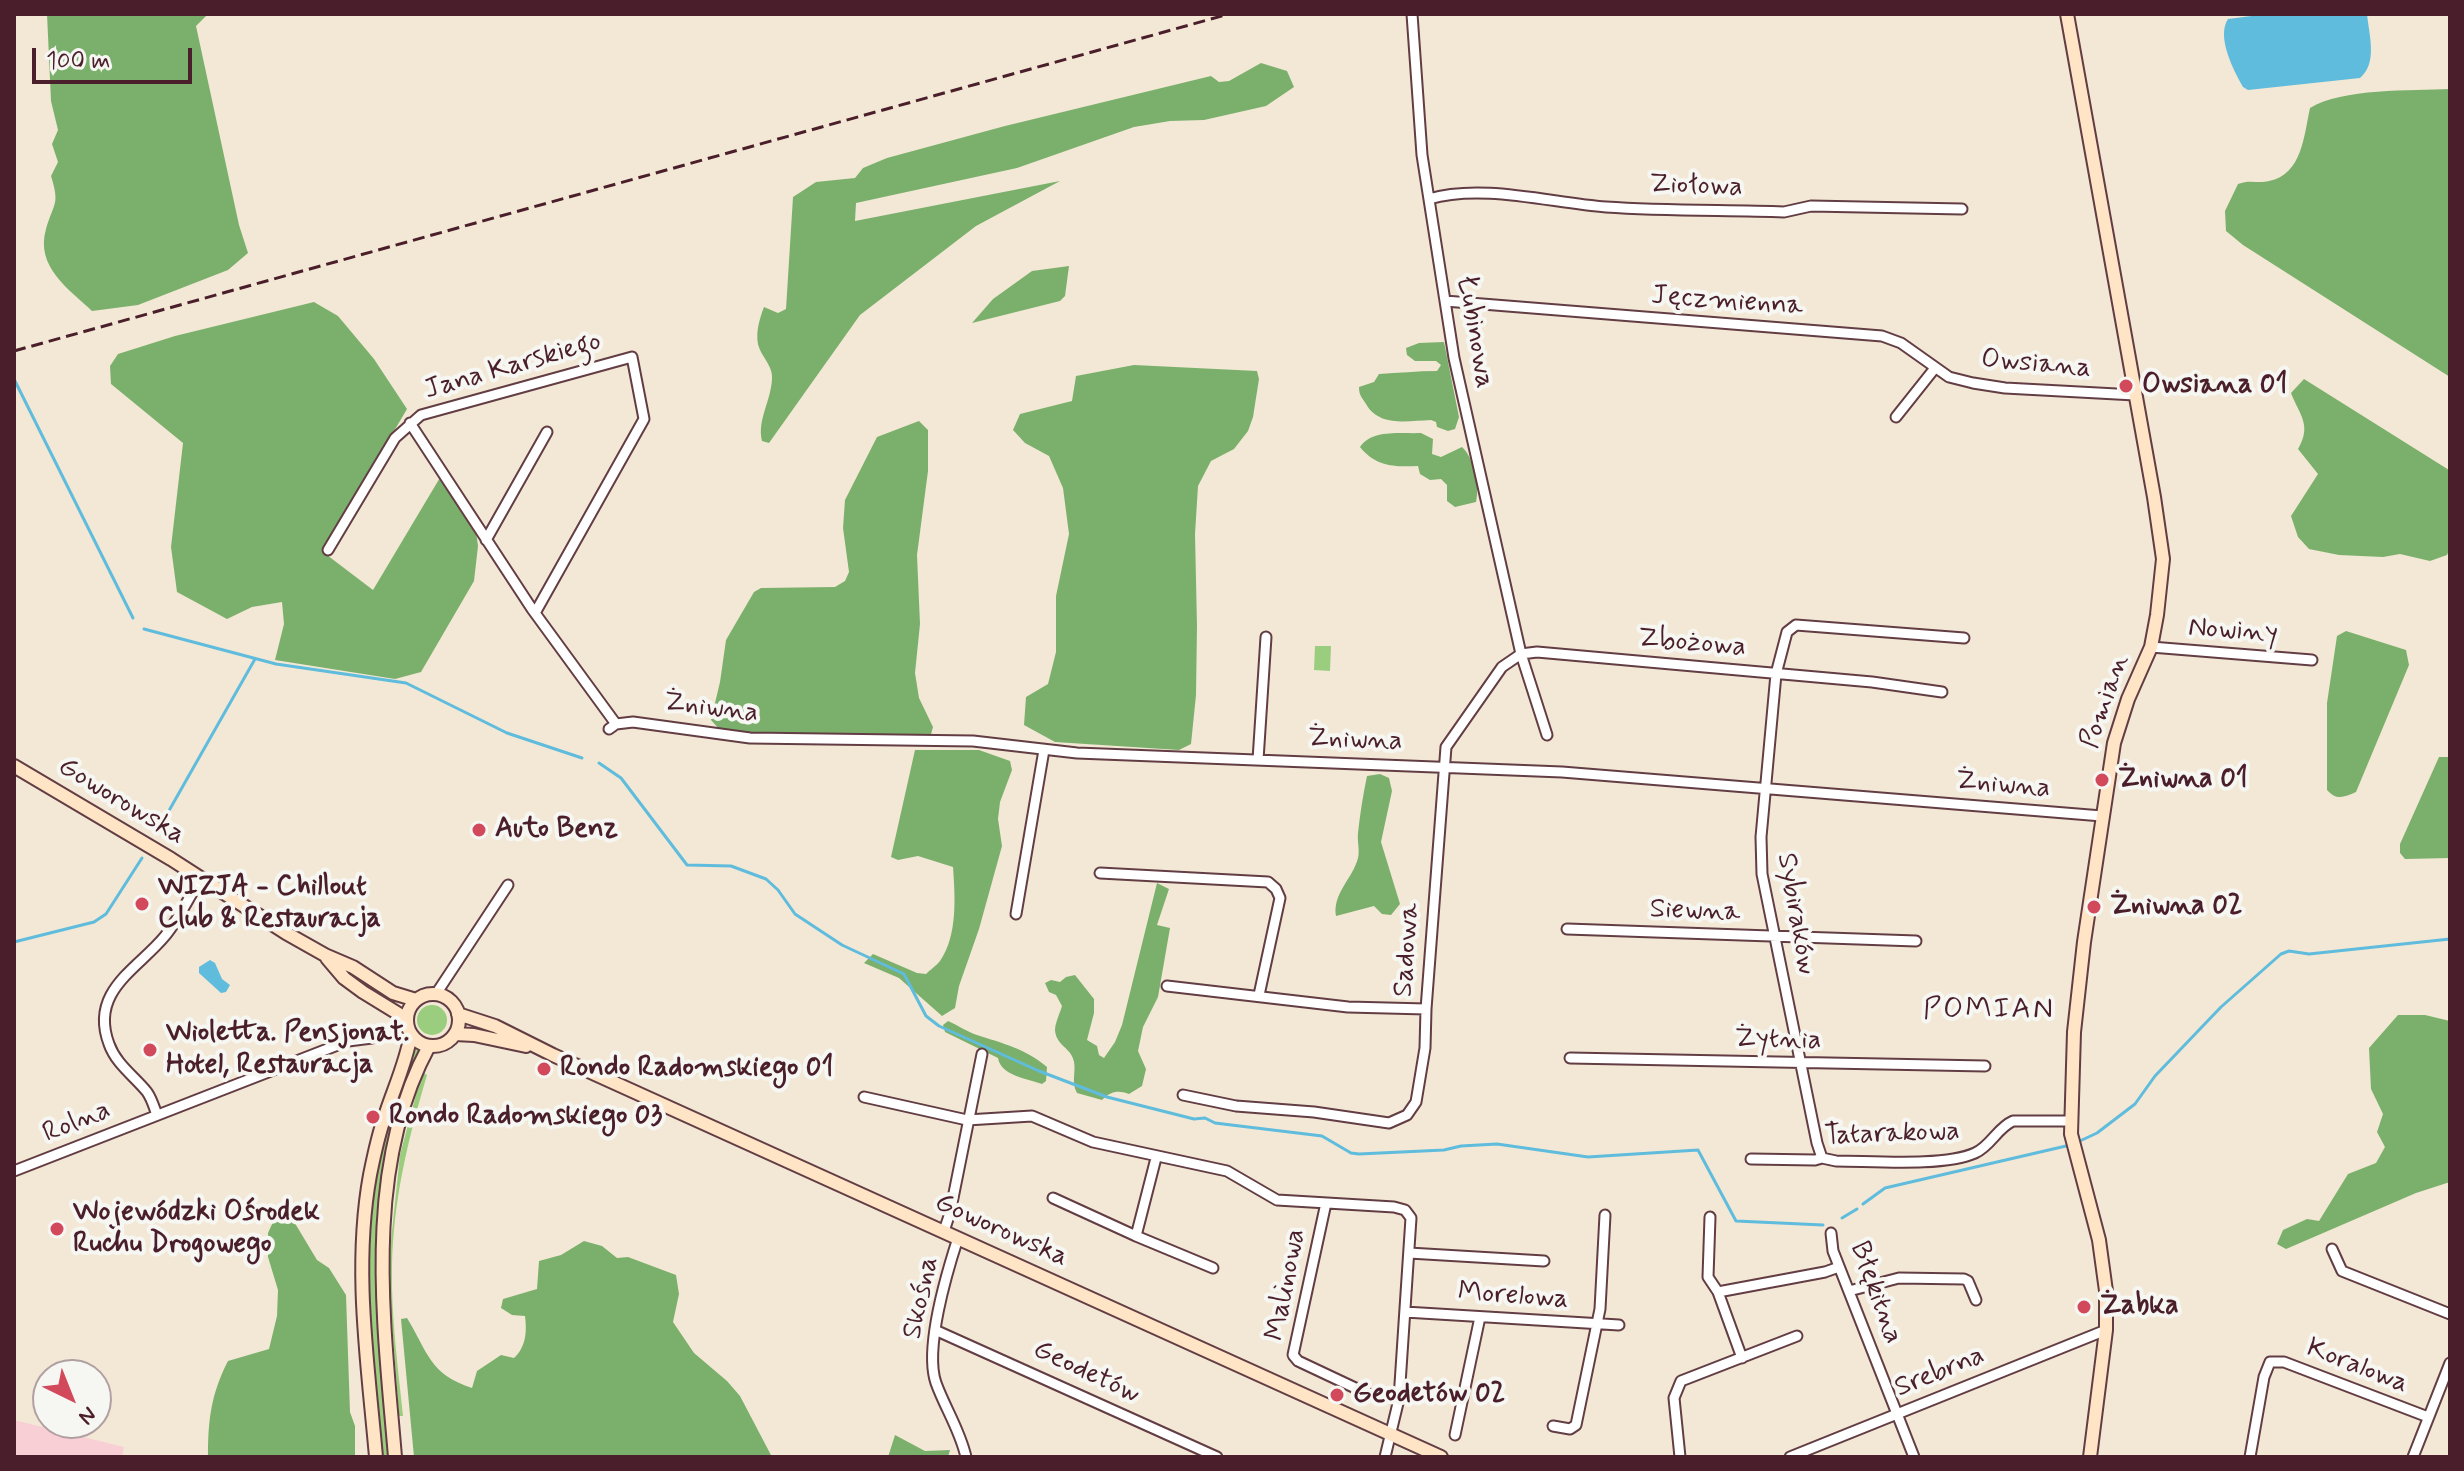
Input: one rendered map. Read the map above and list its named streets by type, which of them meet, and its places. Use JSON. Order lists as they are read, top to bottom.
{
  "streets": {
    "street": [
      "Ziołowa",
      "Jęczmienna",
      "Łubinowa",
      "Owsiana",
      "Jana Karskiego",
      "Nowiny",
      "Zbożowa",
      "Pomian",
      "Żniwna",
      "Goworowska",
      "Siewna",
      "Sybiraków",
      "Sadowa",
      "Żytnia",
      "Rolna",
      "Tatarakowa",
      "Malinowa",
      "Błękitna",
      "Morelowa",
      "Skośna",
      "Koralowa",
      "Geodetów",
      "Srebrna"
    ]
  },
  "crossings": [
    ["Ziołowa", "Łubinowa"],
    ["Jęczmienna", "Łubinowa"],
    ["Jęczmienna", "Owsiana"],
    ["Łubinowa", "Zbożowa"],
    ["Łubinowa", "Sadowa"],
    ["Owsiana", "Pomian"],
    ["Jana Karskiego", "Żniwna"],
    ["Nowiny", "Pomian"],
    ["Zbożowa", "Sybiraków"],
    ["Zbożowa", "Sadowa"],
    ["Pomian", "Żniwna"],
    ["Pomian", "Tatarakowa"],
    ["Pomian", "Srebrna"],
    ["Żniwna", "Sybiraków"],
    ["Żniwna", "Sadowa"],
    ["Goworowska", "Rolna"],
    ["Goworowska", "Skośna"],
    ["Siewna", "Sybiraków"],
    ["Sybiraków", "Żytnia"],
    ["Sybiraków", "Tatarakowa"],
    ["Błękitna", "Srebrna"],
    ["Skośna", "Geodetów"]
  ],
  "districts": ["POMIAN"],
  "places": [
    "Owsiana 01",
    "Żniwna 01",
    "Auto Benz",
    "WIZJA - Chillout Club & Restauracja",
    "Żniwna 02",
    "Wioletta. Pensjonat. Hotel, Restauracja",
    "Rondo Radomskiego 01",
    "Rondo Radomskiego 03",
    "Wojewódzki Ośrodek Ruchu Drogowego",
    "Żabka",
    "Geodetów 02"
  ],
  "scale_bar": "100 m",
  "north": "bottom right"
}
